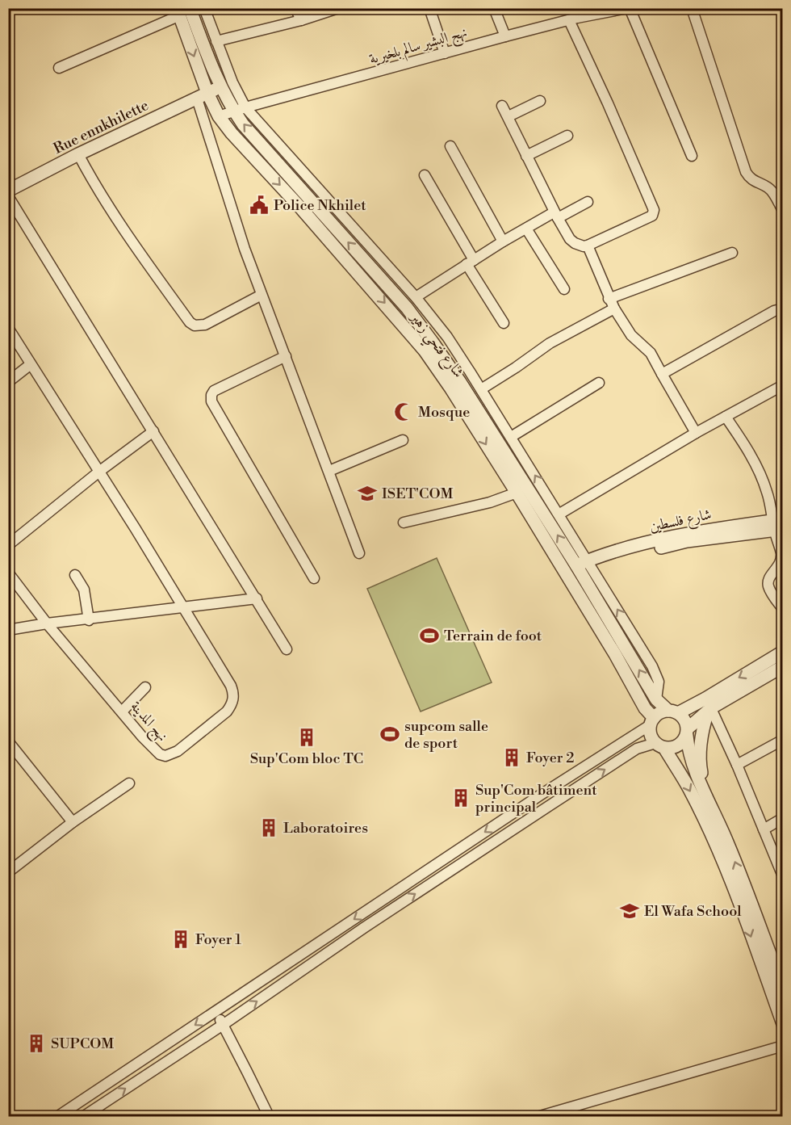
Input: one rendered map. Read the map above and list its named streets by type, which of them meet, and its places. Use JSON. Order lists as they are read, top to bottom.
{
  "streets": {
    "street": [
      "نهج البشير سالم بلخيرية",
      "Rue ennkhilette",
      "شارع فتحي زهير",
      "شارع فلسطين",
      "نهج المدينة"
    ]
  },
  "crossings": [
    ["نهج البشير سالم بلخيرية", "شارع فتحي زهير"],
    ["Rue ennkhilette", "شارع فتحي زهير"],
    ["شارع فتحي زهير", "شارع فلسطين"]
  ],
  "places": {
    "public building": ["Police Nkhilet"],
    "mosque": ["Mosque"],
    "school or university": ["ISET'COM", "El Wafa School"],
    "sports": ["Terrain de foot", "supcom salle de sport"],
    "building": [
      "Sup'Com bloc TC",
      "Foyer 2",
      "Sup'Com bâtiment principal",
      "Laboratoires",
      "Foyer 1",
      "SUPCOM"
    ]
  }
}
